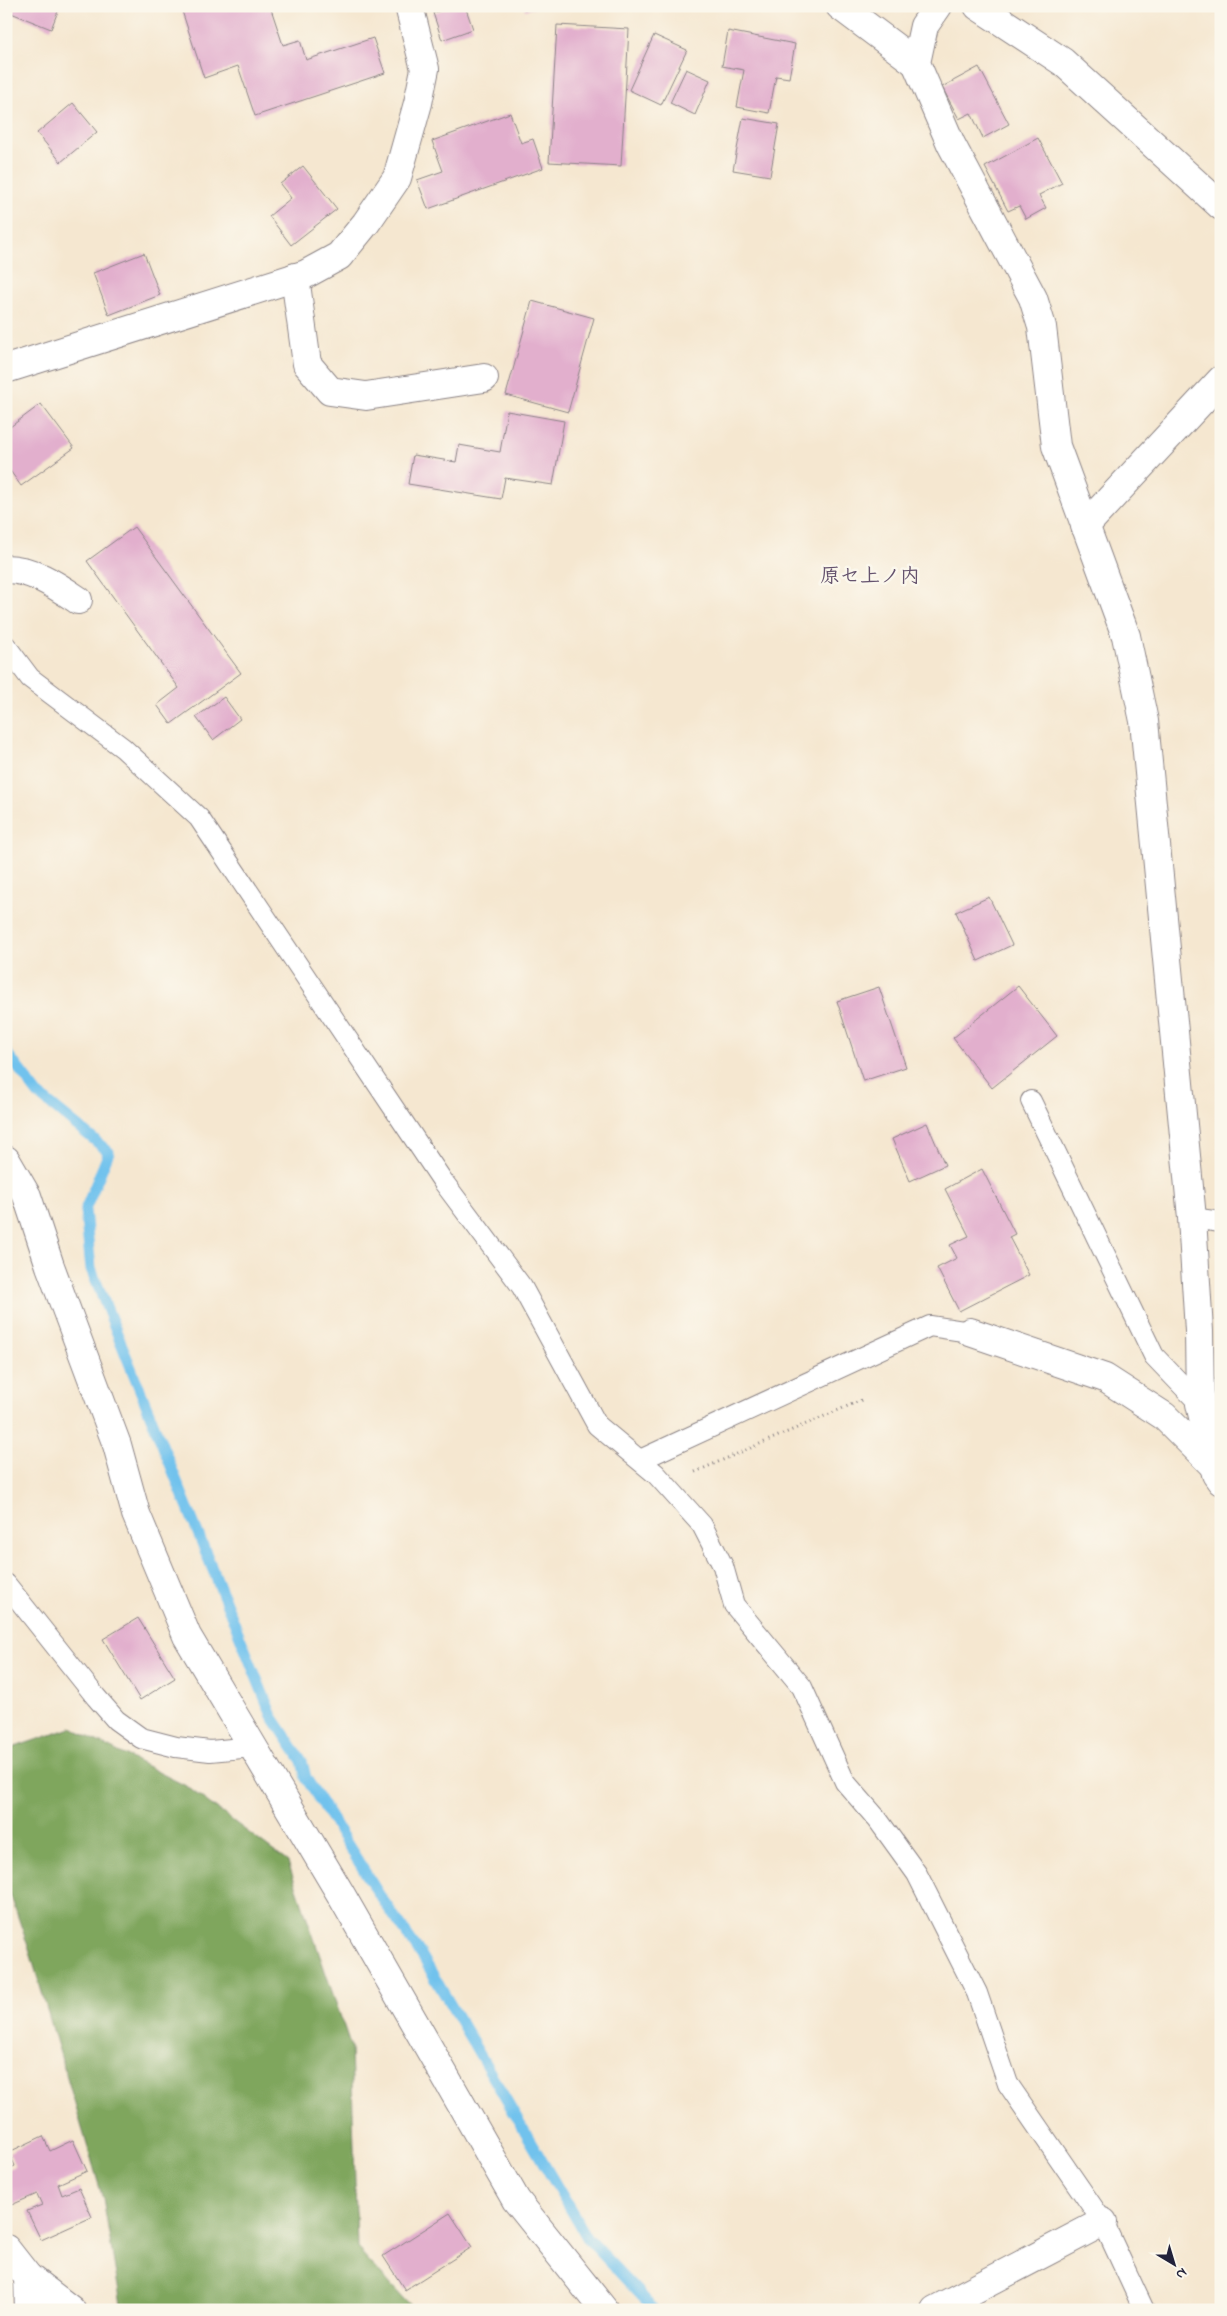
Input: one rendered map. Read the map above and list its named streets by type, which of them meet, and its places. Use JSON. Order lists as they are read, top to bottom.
{
  "districts": ["原セ上ノ内"],
  "north": "bottom right"
}
